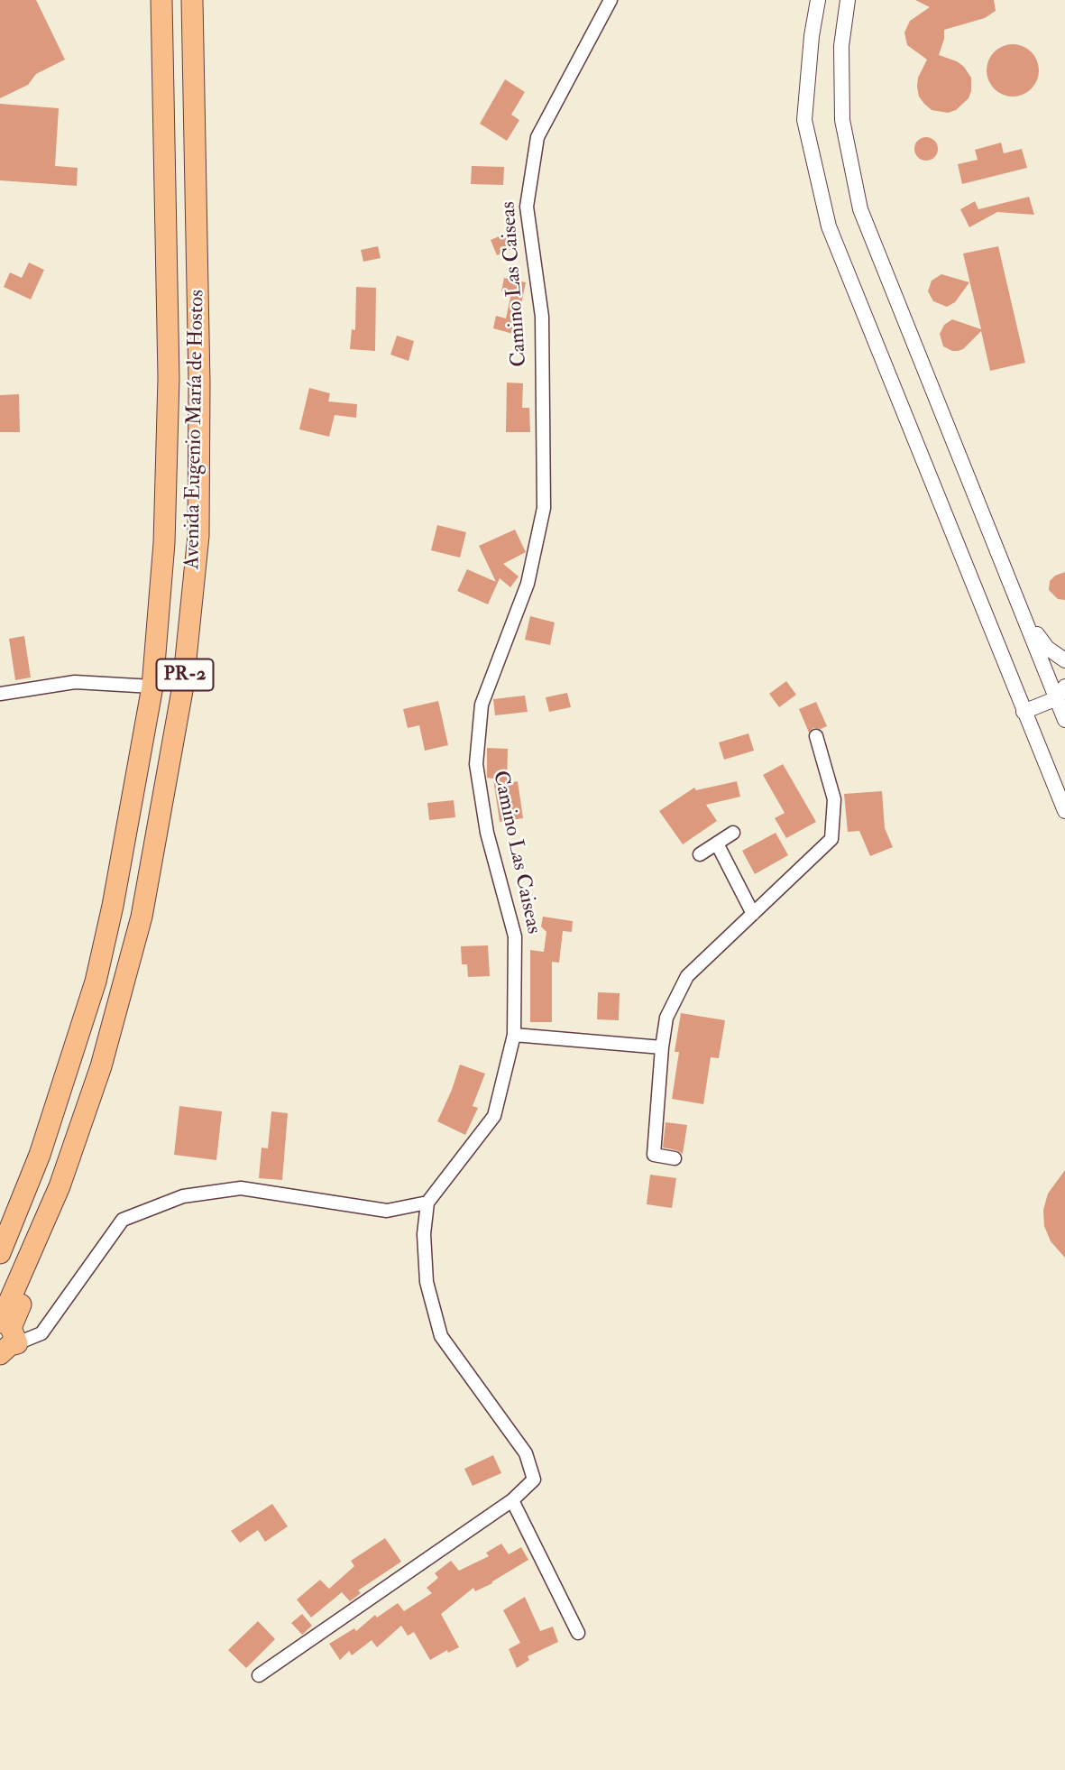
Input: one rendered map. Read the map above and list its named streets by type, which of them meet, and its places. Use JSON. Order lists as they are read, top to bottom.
{
  "streets": {
    "highway": ["Avenida Eugenio María de Hostos", "PR-2"],
    "street": ["Camino Las Caiseas"]
  }
}
